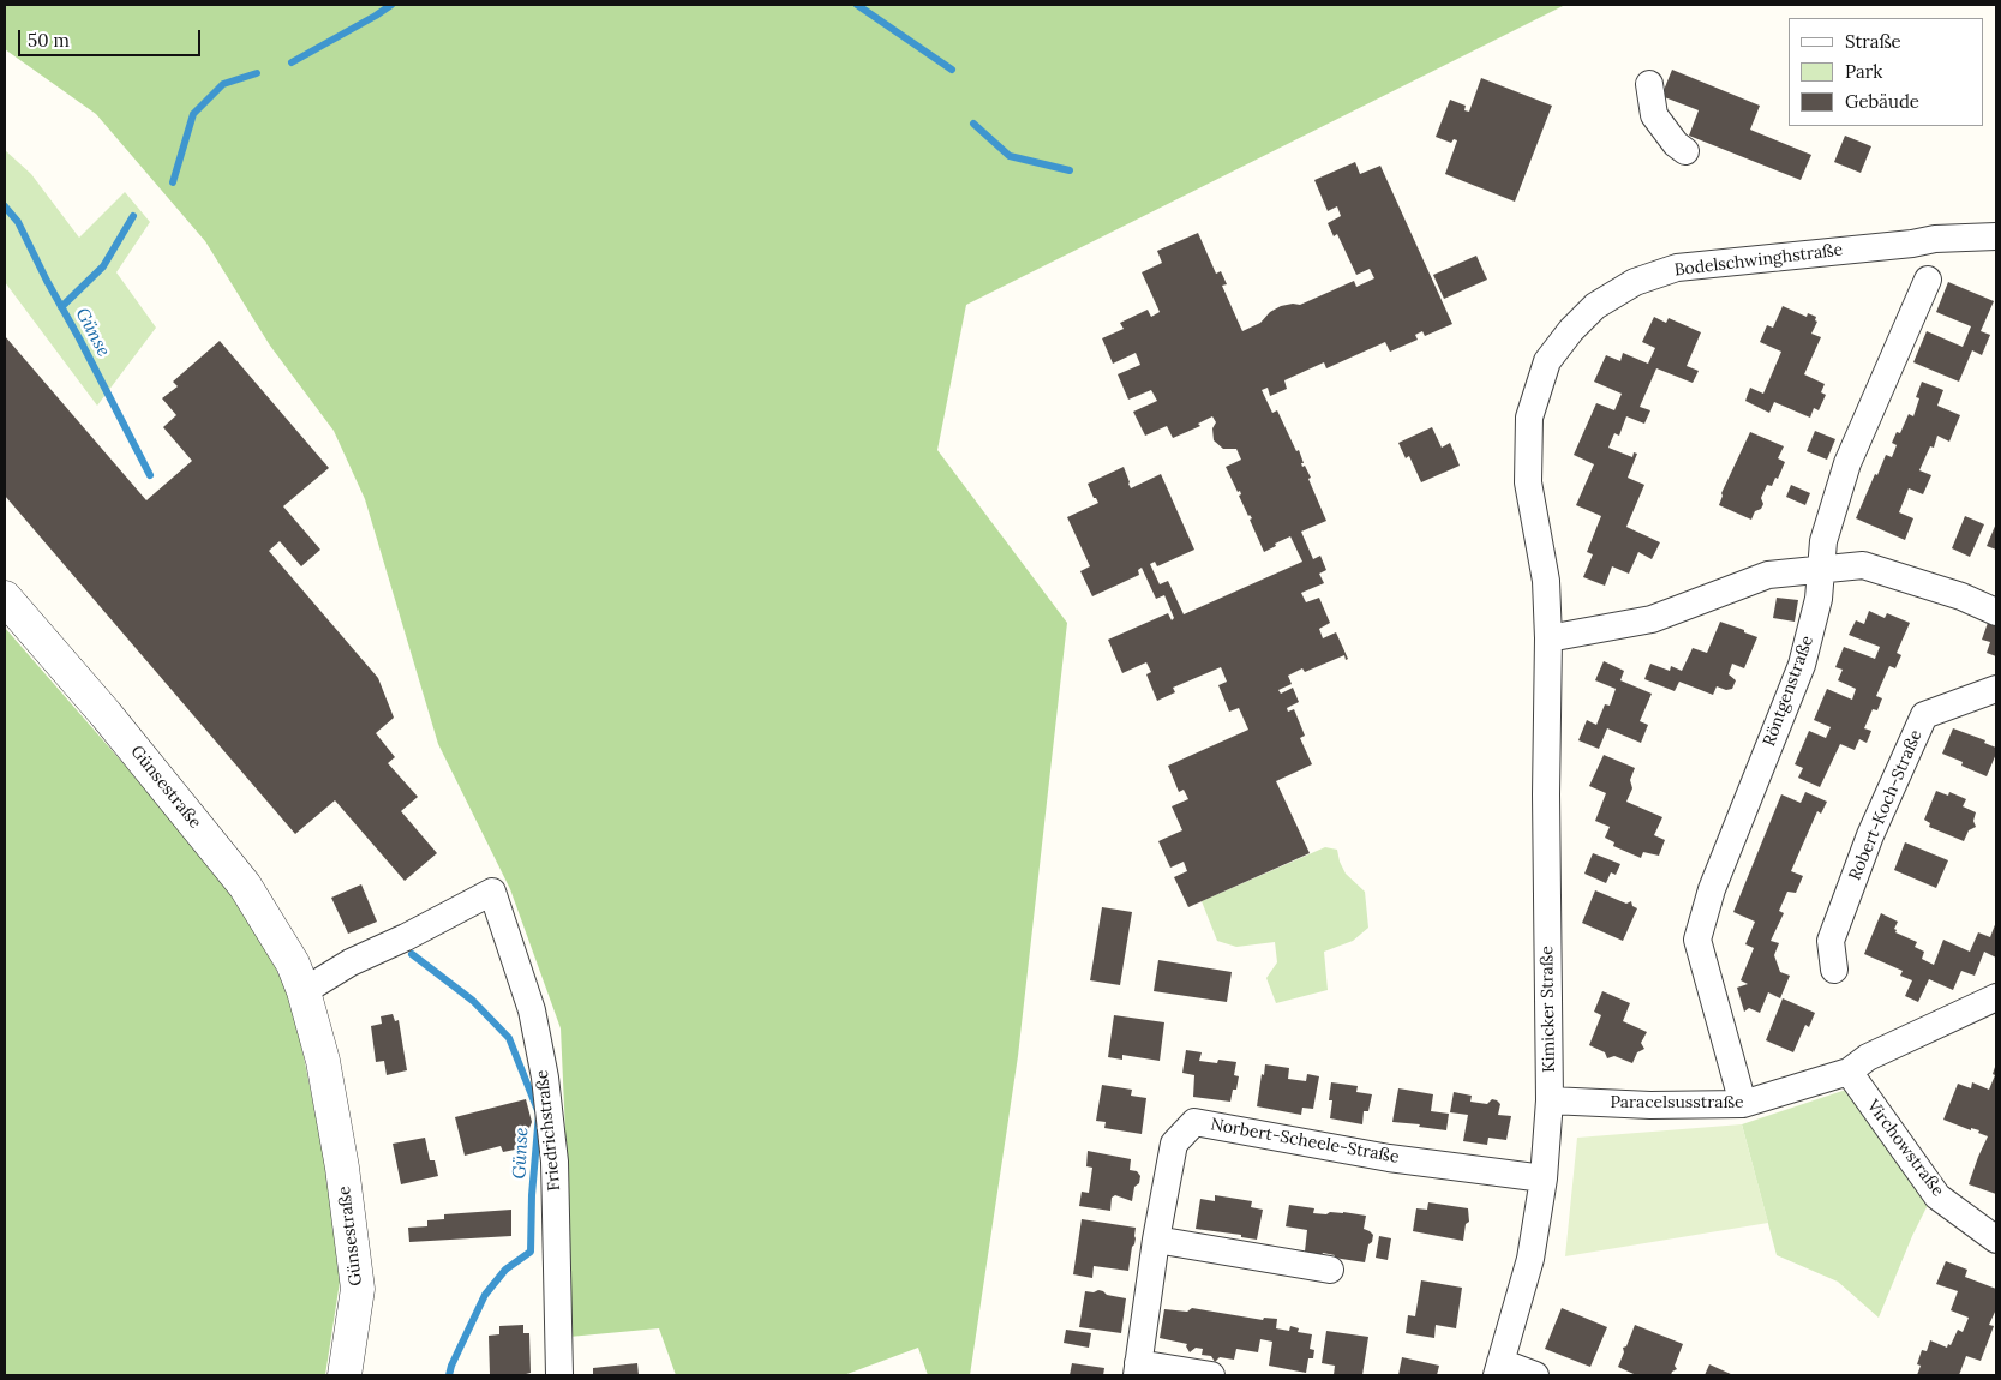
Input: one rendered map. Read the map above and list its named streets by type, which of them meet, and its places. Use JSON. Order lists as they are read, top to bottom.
{
  "streets": {
    "street": [
      "Bodelschwinghstraße",
      "Röntgenstraße",
      "Günsestraße",
      "Robert-Koch-Straße",
      "Kimicker Straße",
      "Paracelsusstraße",
      "Friedrichstraße",
      "Norbert-Scheele-Straße",
      "Virchowstraße"
    ]
  },
  "crossings": [
    ["Bodelschwinghstraße", "Kimicker Straße"],
    ["Röntgenstraße", "Paracelsusstraße"],
    ["Günsestraße", "Friedrichstraße"],
    ["Kimicker Straße", "Paracelsusstraße"],
    ["Kimicker Straße", "Norbert-Scheele-Straße"],
    ["Paracelsusstraße", "Virchowstraße"]
  ],
  "water": ["Günse"],
  "legend": ["Straße", "Park", "Gebäude"],
  "scale_bar": "50 m"
}
